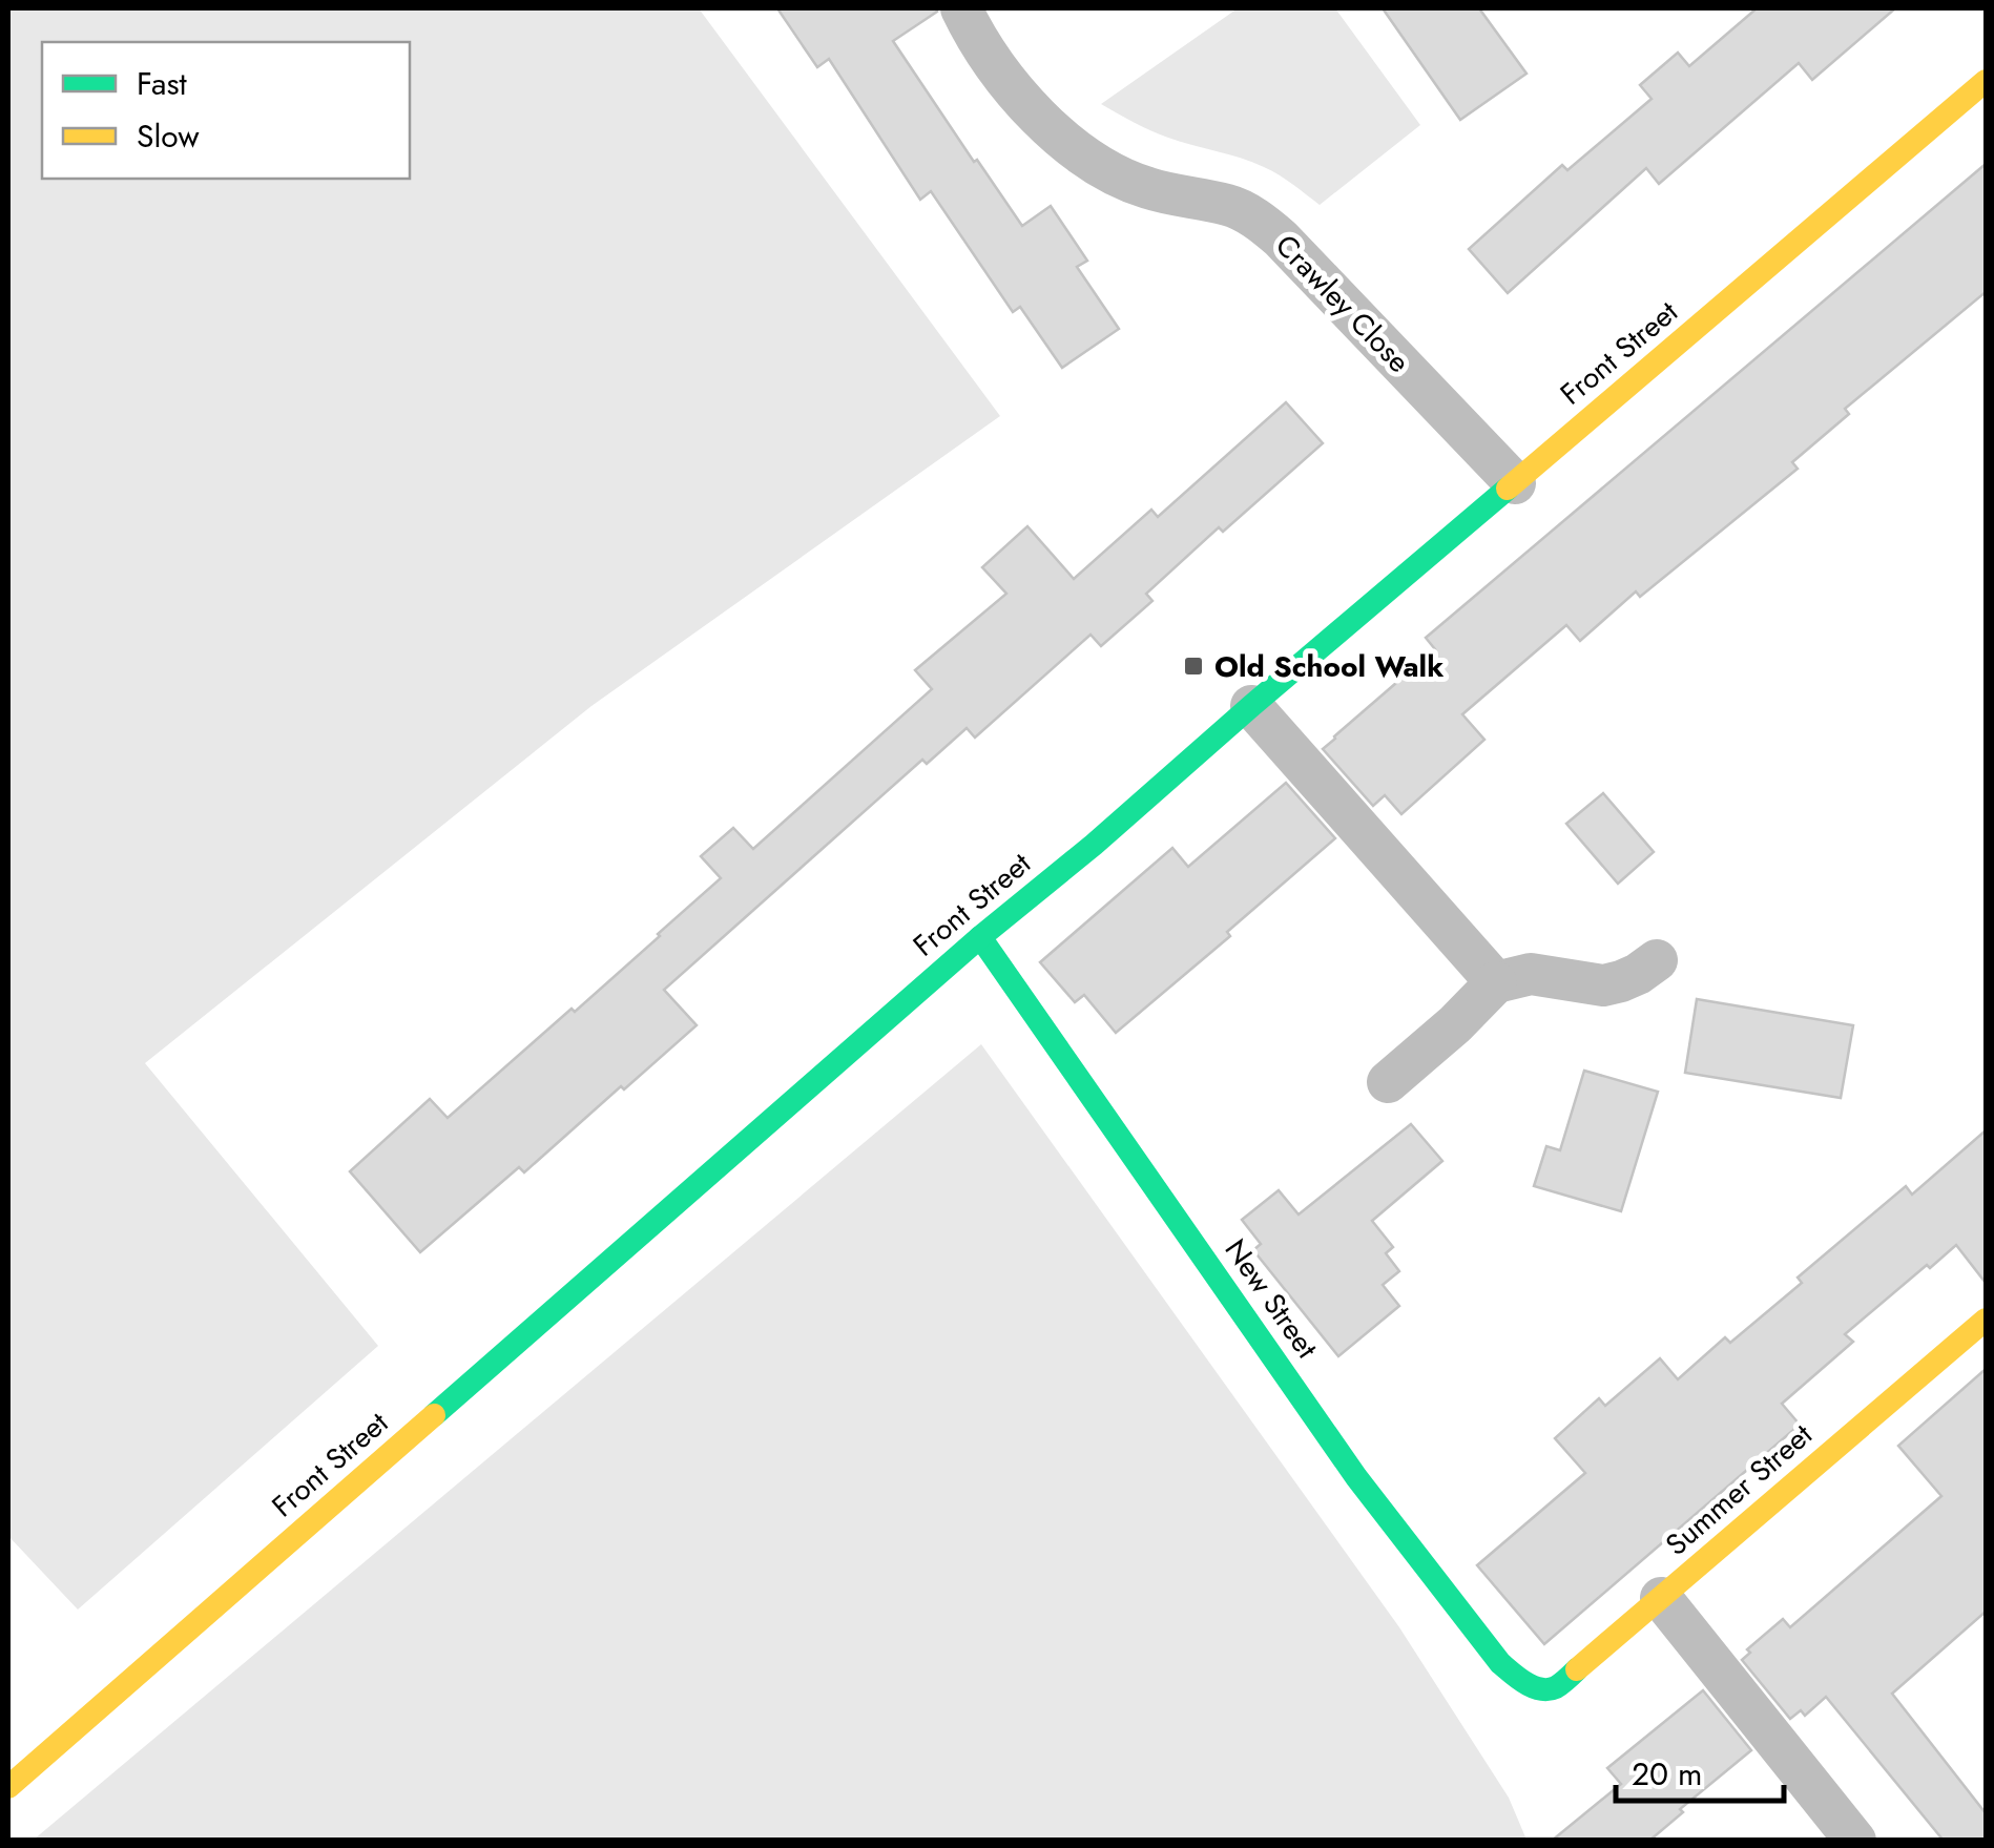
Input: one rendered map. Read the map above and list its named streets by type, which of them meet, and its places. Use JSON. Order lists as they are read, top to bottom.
{
  "streets": {
    "street": [
      "Crawley Close",
      "Front Street",
      "New Street",
      "Summer Street"
    ]
  },
  "crossings": [
    ["Crawley Close", "Front Street"],
    ["Front Street", "New Street"],
    ["New Street", "Summer Street"]
  ],
  "places": {
    "transit": ["Old School Walk"]
  },
  "legend": ["Fast", "Slow"],
  "scale_bar": "20 m"
}
